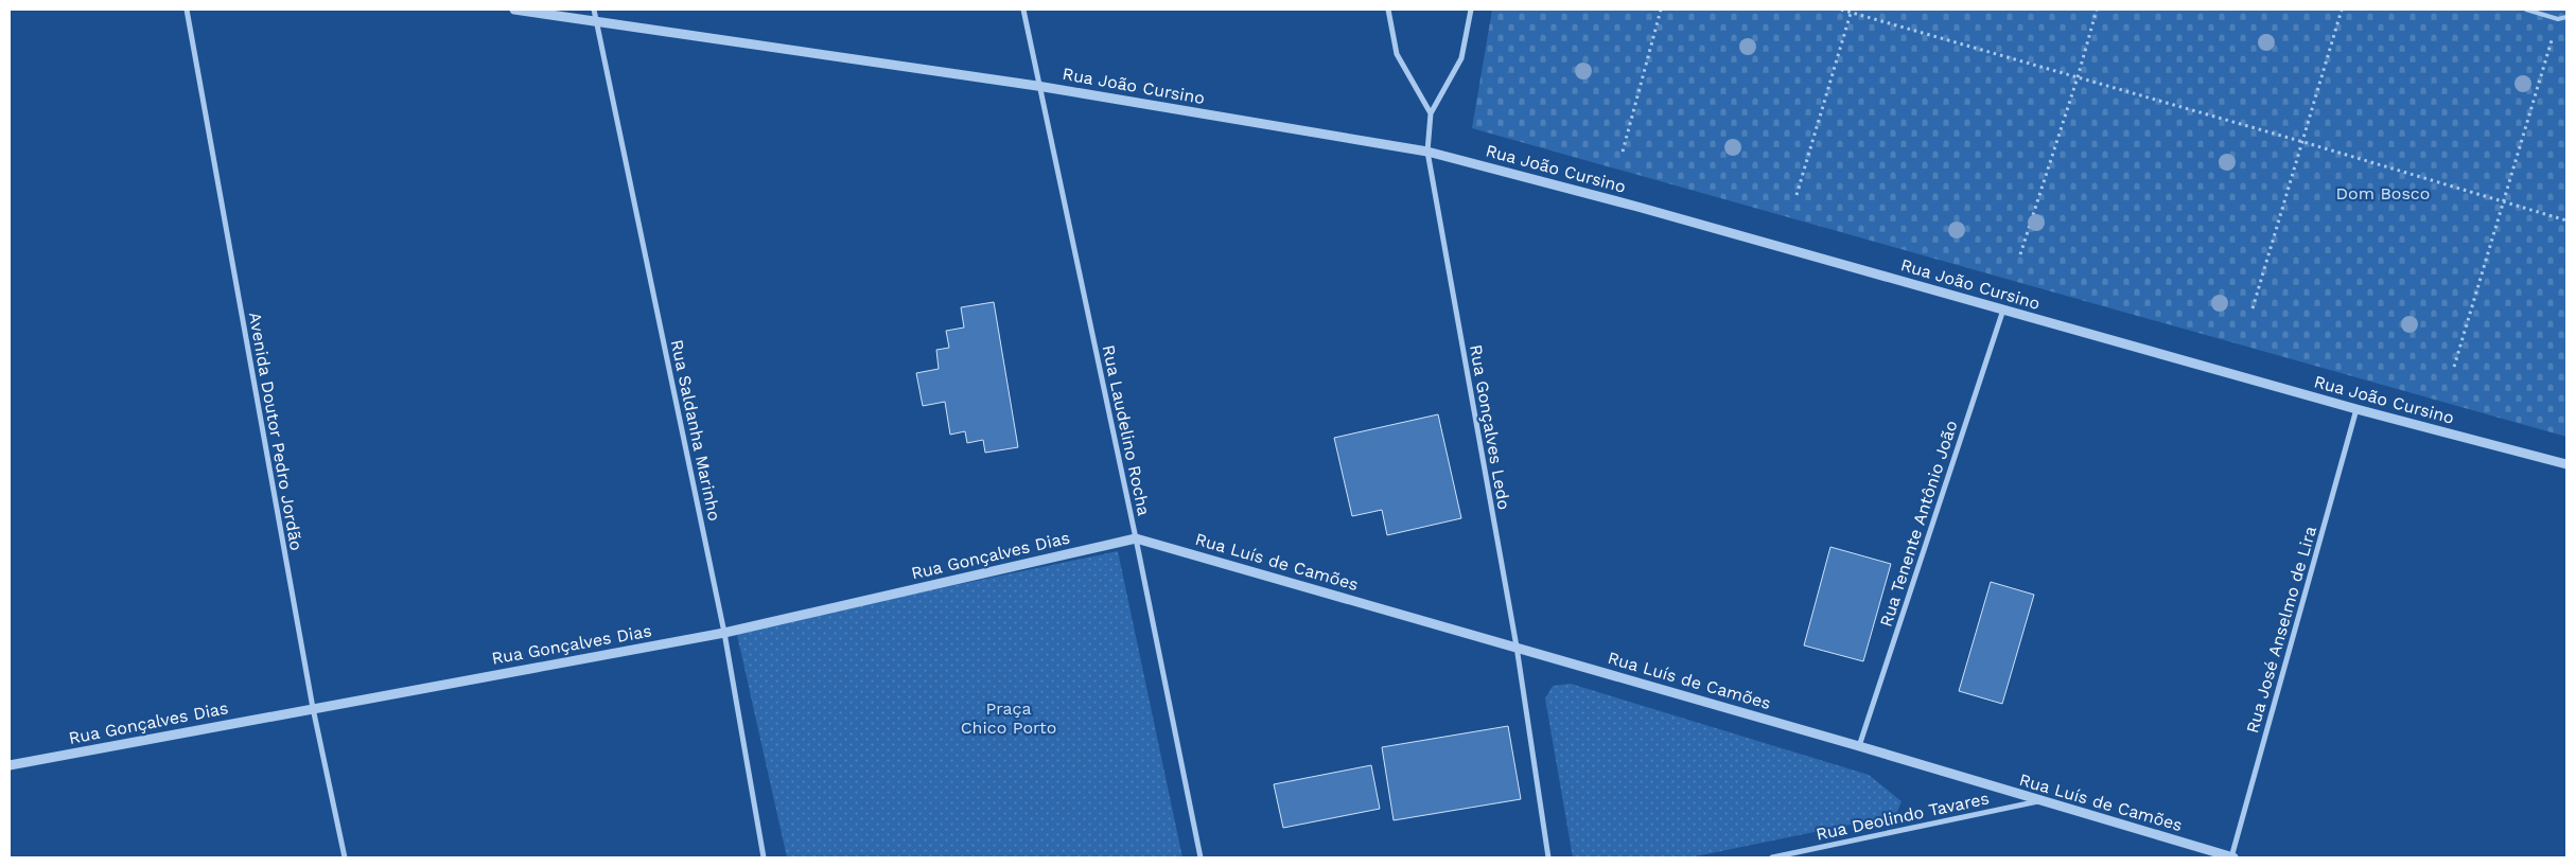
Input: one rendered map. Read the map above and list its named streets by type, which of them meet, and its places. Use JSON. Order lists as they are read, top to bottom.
{
  "streets": {
    "street": [
      "Rua João Cursino",
      "Rua Gonçalves Ledo",
      "Rua Saldanha Marinho",
      "Rua Laudelino Rocha",
      "Avenida Doutor Pedro Jordão",
      "Rua Tenente Antônio João",
      "Rua Gonçalves Dias",
      "Rua Luís de Camões",
      "Rua José Anselmo de Lira",
      "Rua Deolindo Tavares"
    ]
  },
  "crossings": [
    ["Rua João Cursino", "Rua Gonçalves Ledo"],
    ["Rua João Cursino", "Rua Saldanha Marinho"],
    ["Rua João Cursino", "Rua Laudelino Rocha"],
    ["Rua João Cursino", "Rua Tenente Antônio João"],
    ["Rua João Cursino", "Rua José Anselmo de Lira"],
    ["Rua Gonçalves Ledo", "Rua Luís de Camões"],
    ["Rua Saldanha Marinho", "Rua Gonçalves Dias"],
    ["Rua Laudelino Rocha", "Rua Gonçalves Dias"],
    ["Rua Laudelino Rocha", "Rua Luís de Camões"],
    ["Avenida Doutor Pedro Jordão", "Rua Gonçalves Dias"],
    ["Rua Tenente Antônio João", "Rua Luís de Camões"],
    ["Rua Gonçalves Dias", "Rua Luís de Camões"],
    ["Rua Luís de Camões", "Rua José Anselmo de Lira"],
    ["Rua Luís de Camões", "Rua Deolindo Tavares"]
  ],
  "parks": ["Dom Bosco", "Praça Chico Porto"]
}
